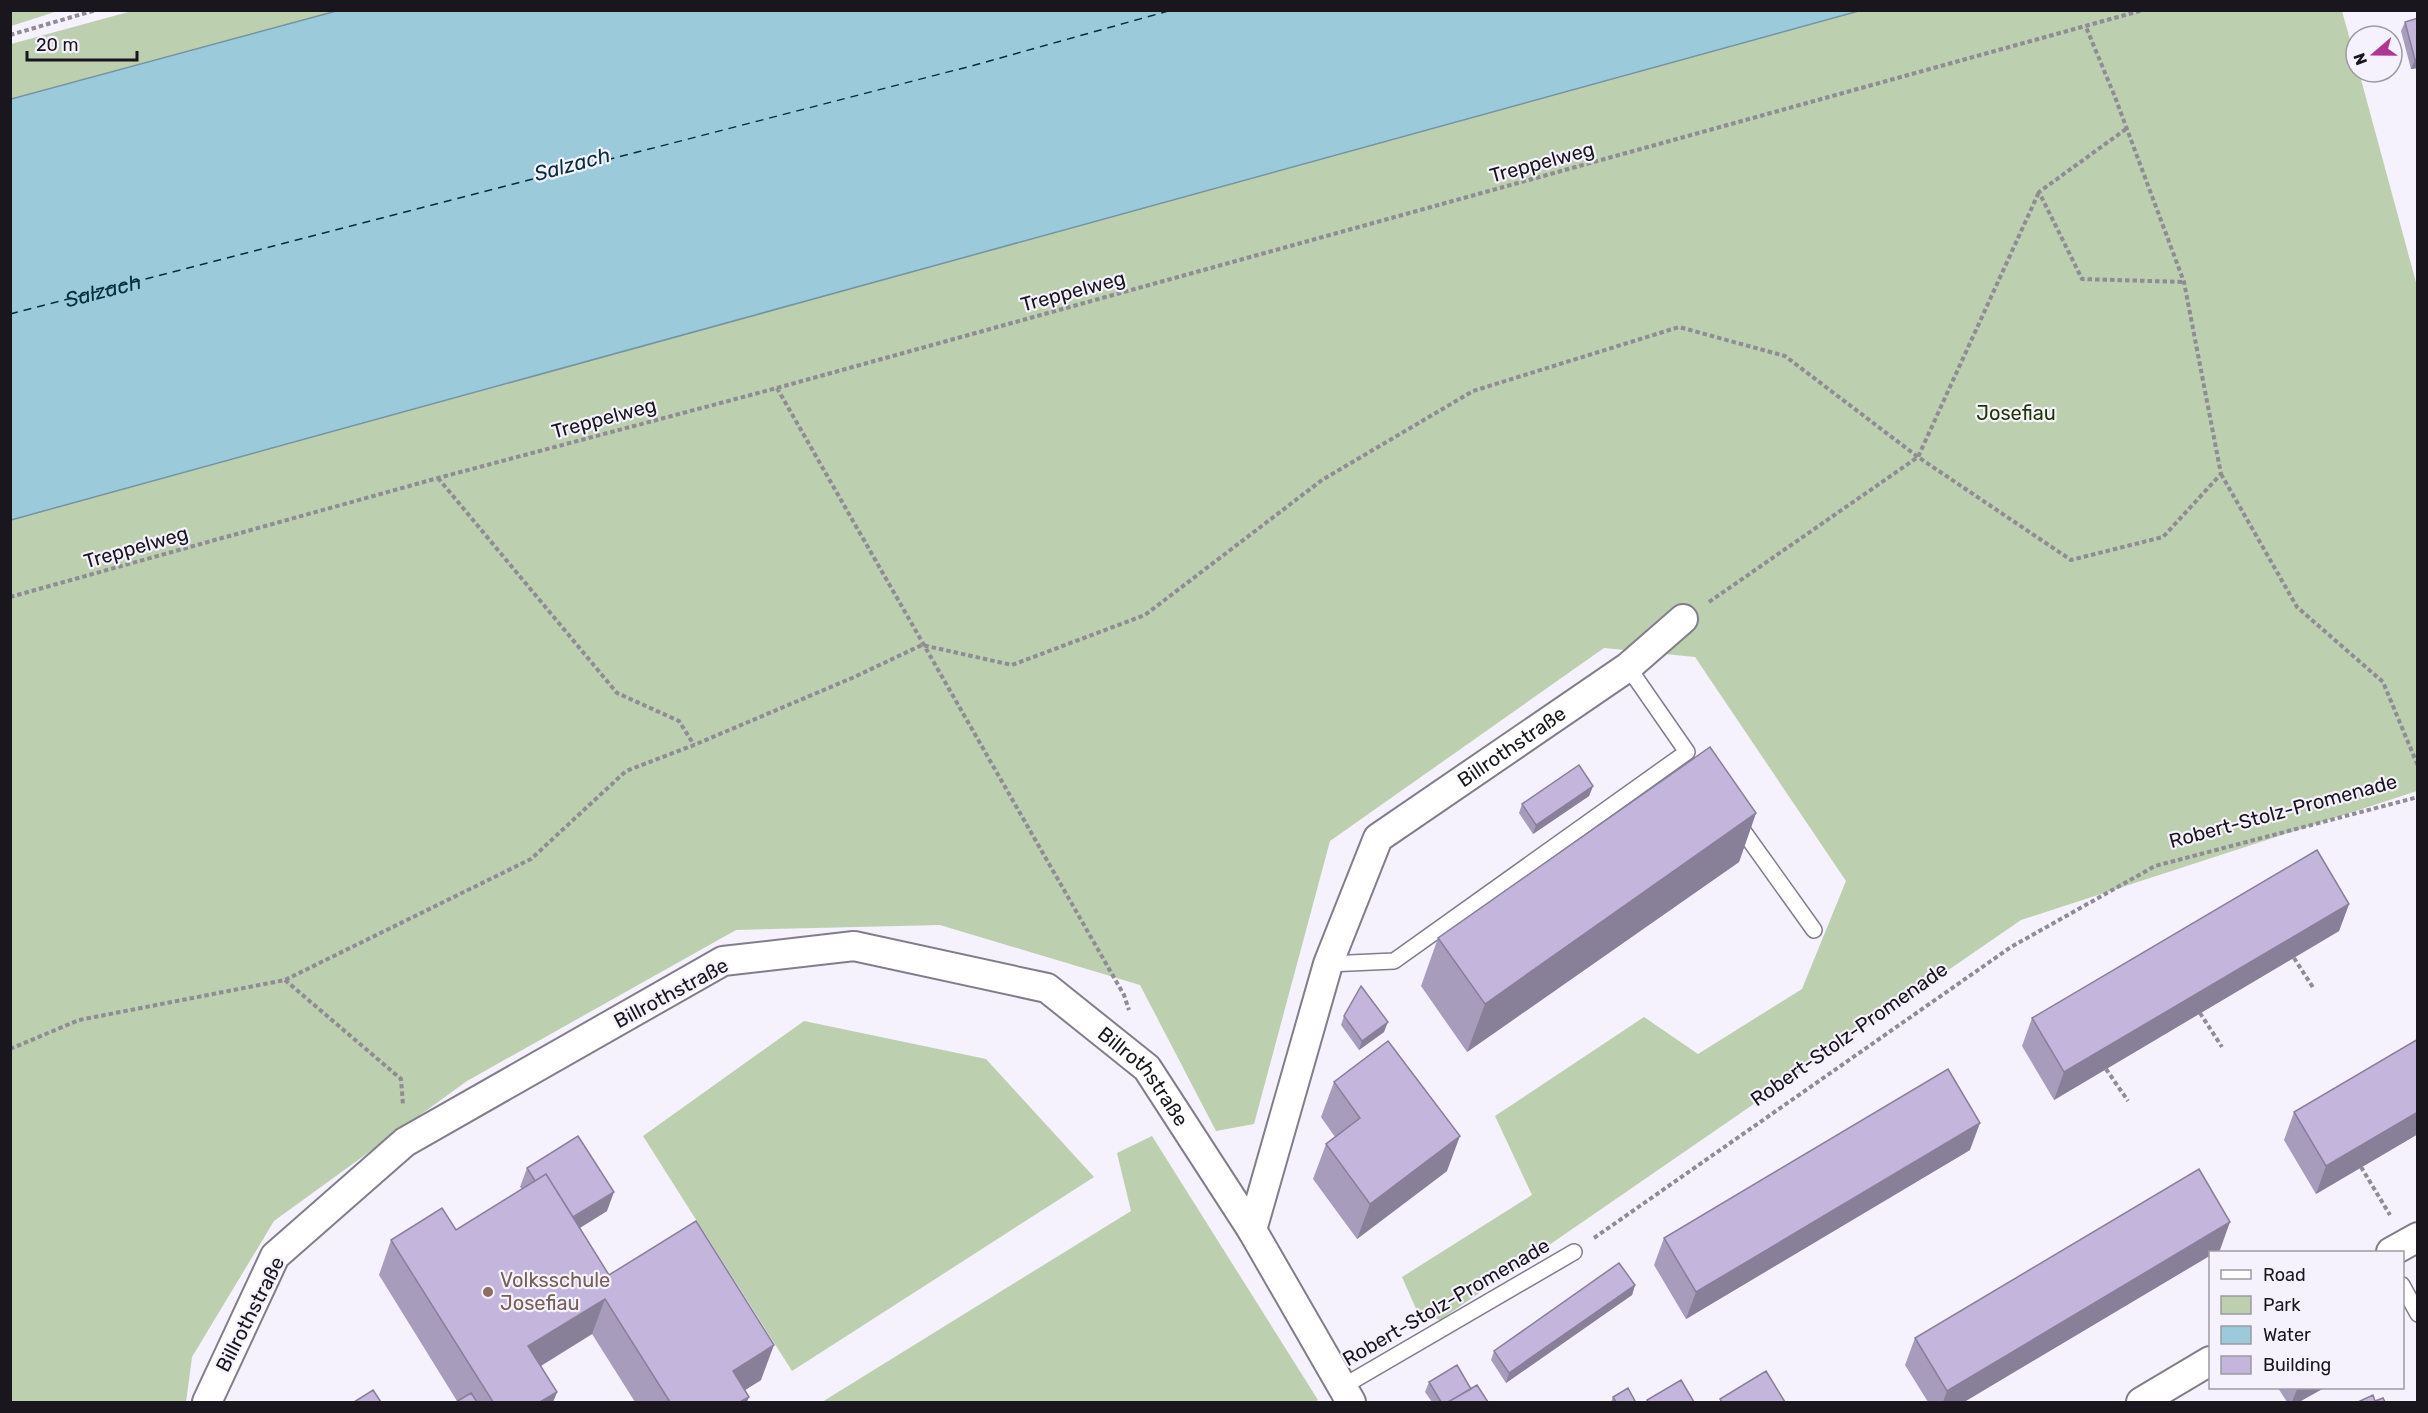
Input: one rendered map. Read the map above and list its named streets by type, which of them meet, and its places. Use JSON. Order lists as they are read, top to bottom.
{
  "streets": {
    "street": ["Billrothstraße"],
    "lane": ["Robert-Stolz-Promenade"],
    "path": ["Treppelweg"]
  },
  "crossings": [
    ["Billrothstraße", "Robert-Stolz-Promenade"]
  ],
  "water": ["Salzach"],
  "parks": ["Josefiau"],
  "places": ["Volksschule Josefiau"],
  "legend": [
    "Road",
    "Park",
    "Water",
    "Building"
  ],
  "scale_bar": "20 m",
  "north": "left"
}
